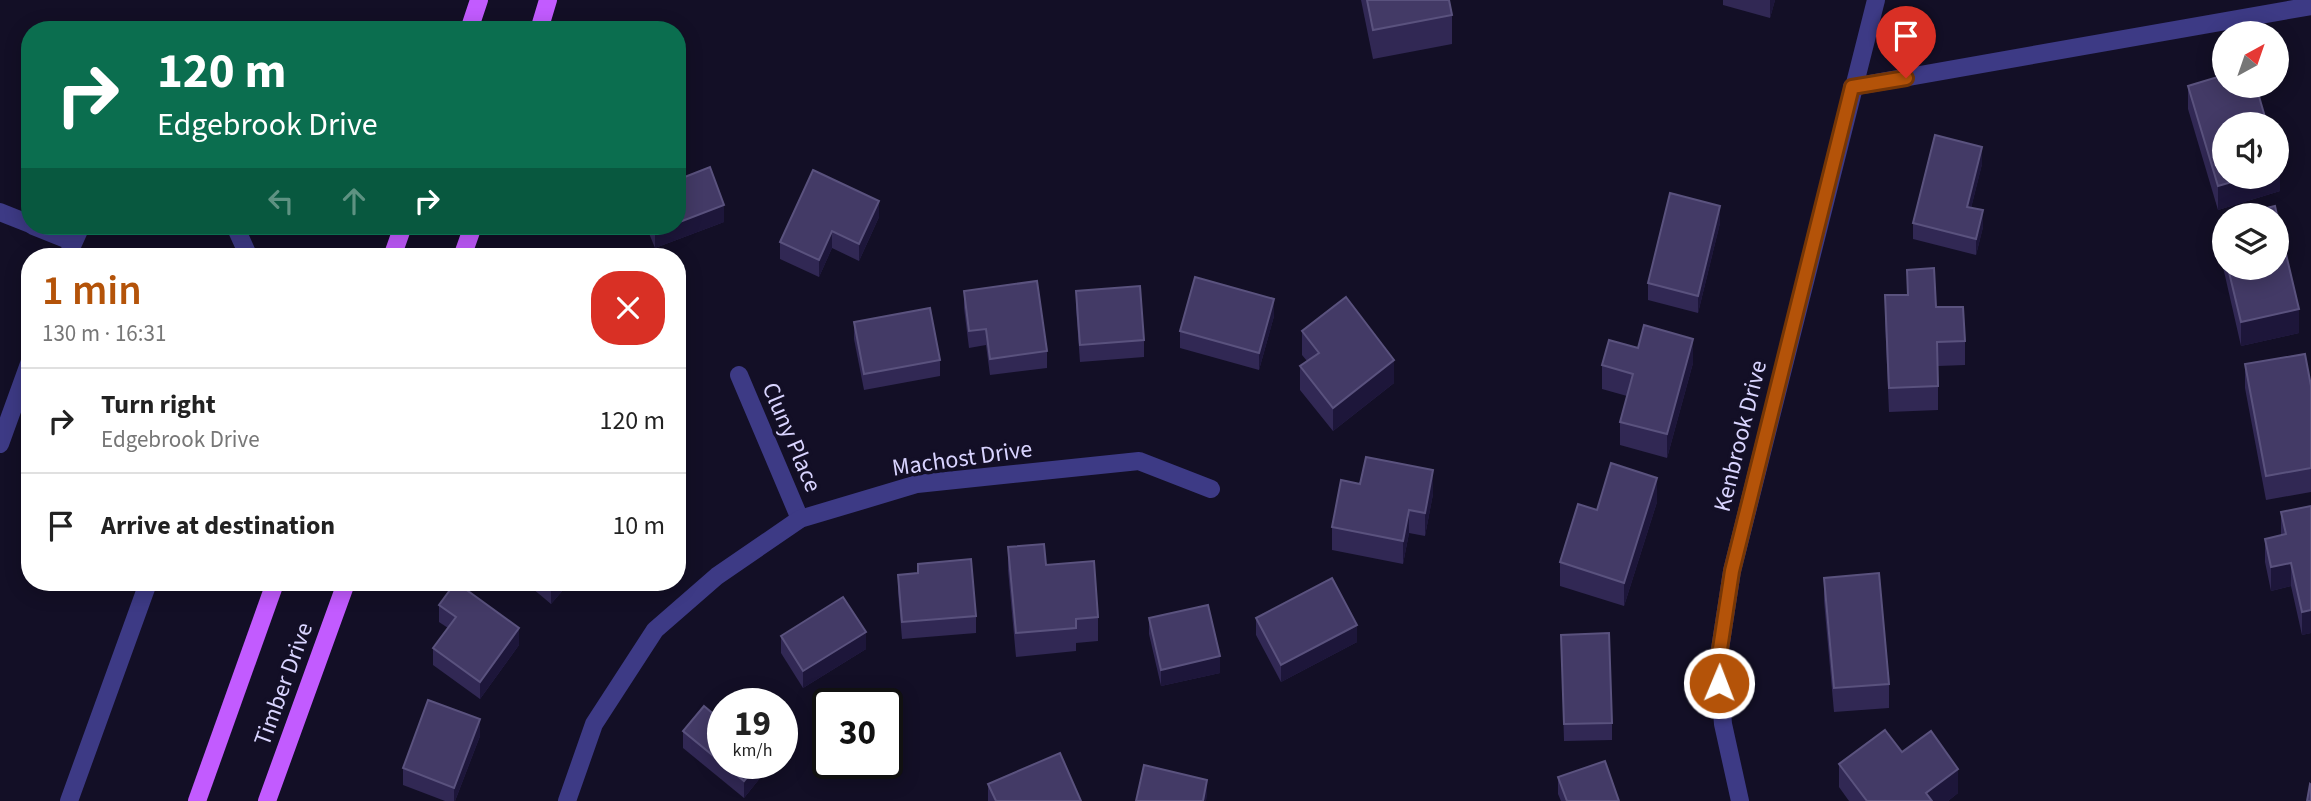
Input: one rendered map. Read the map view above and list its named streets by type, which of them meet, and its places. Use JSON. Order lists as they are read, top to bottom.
{
  "streets": {
    "main road": ["Timber Drive"],
    "street": ["Kenbrook Drive", "Cluny Place", "Machost Drive"]
  },
  "crossings": [
    ["Cluny Place", "Machost Drive"]
  ],
  "north": "top right",
  "page": {
    "turn": ["120 m", "Edgebrook Drive"],
    "heading": ["1 min", "130 m · 16:31"],
    "list": [
      {
        "name": "Turn right",
        "note": "Edgebrook Drive",
        "value": "120 m"
      },
      {
        "name": "Arrive at destination",
        "value": "10 m"
      }
    ],
    "speed": "19 km/h",
    "limit": "30"
  }
}
